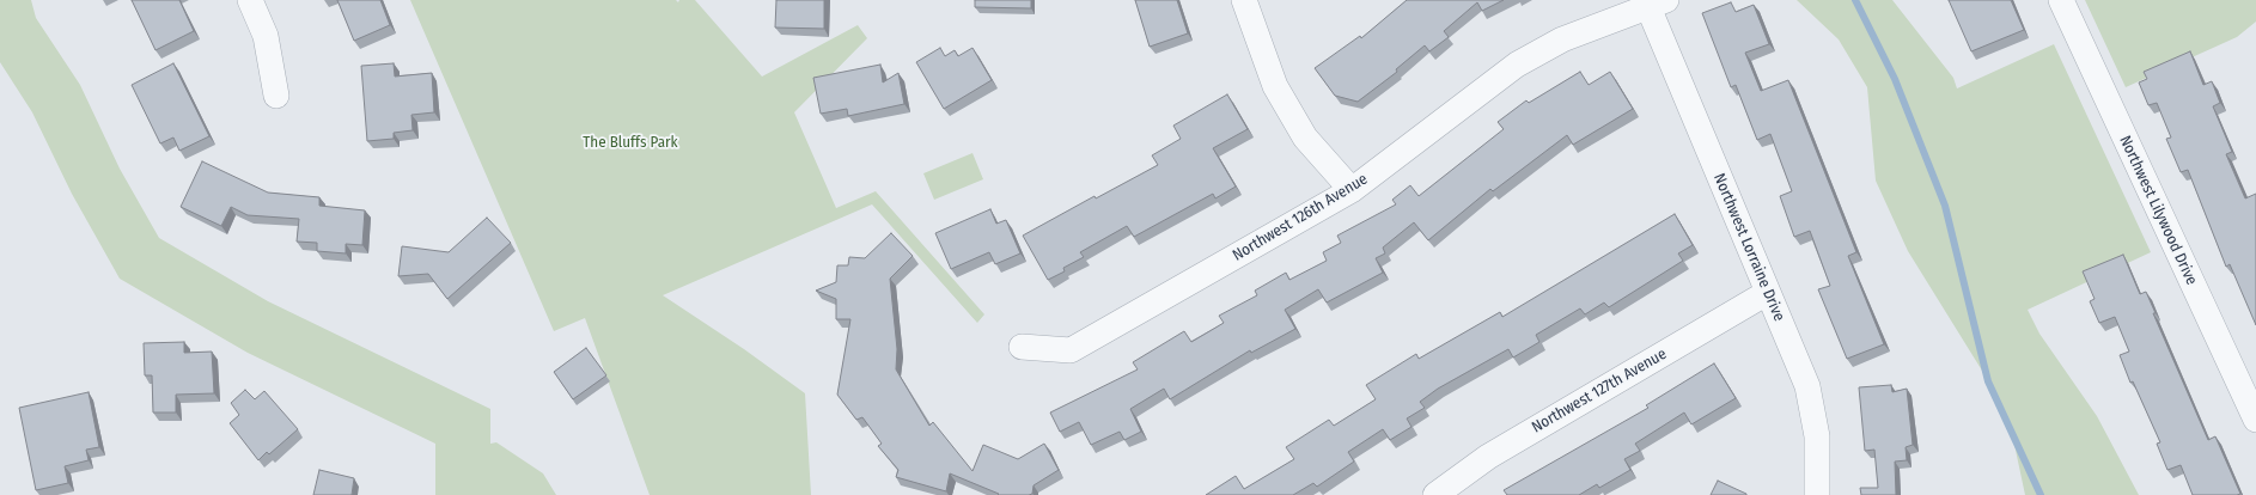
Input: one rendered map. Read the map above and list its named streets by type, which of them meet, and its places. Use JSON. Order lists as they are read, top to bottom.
{
  "streets": {
    "street": [
      "Northwest Lilywood Drive",
      "Northwest 126th Avenue",
      "Northwest Lorraine Drive",
      "Northwest 127th Avenue"
    ]
  },
  "crossings": [
    ["Northwest 126th Avenue", "Northwest Lorraine Drive"],
    ["Northwest Lorraine Drive", "Northwest 127th Avenue"]
  ],
  "parks": ["The Bluffs Park"]
}
